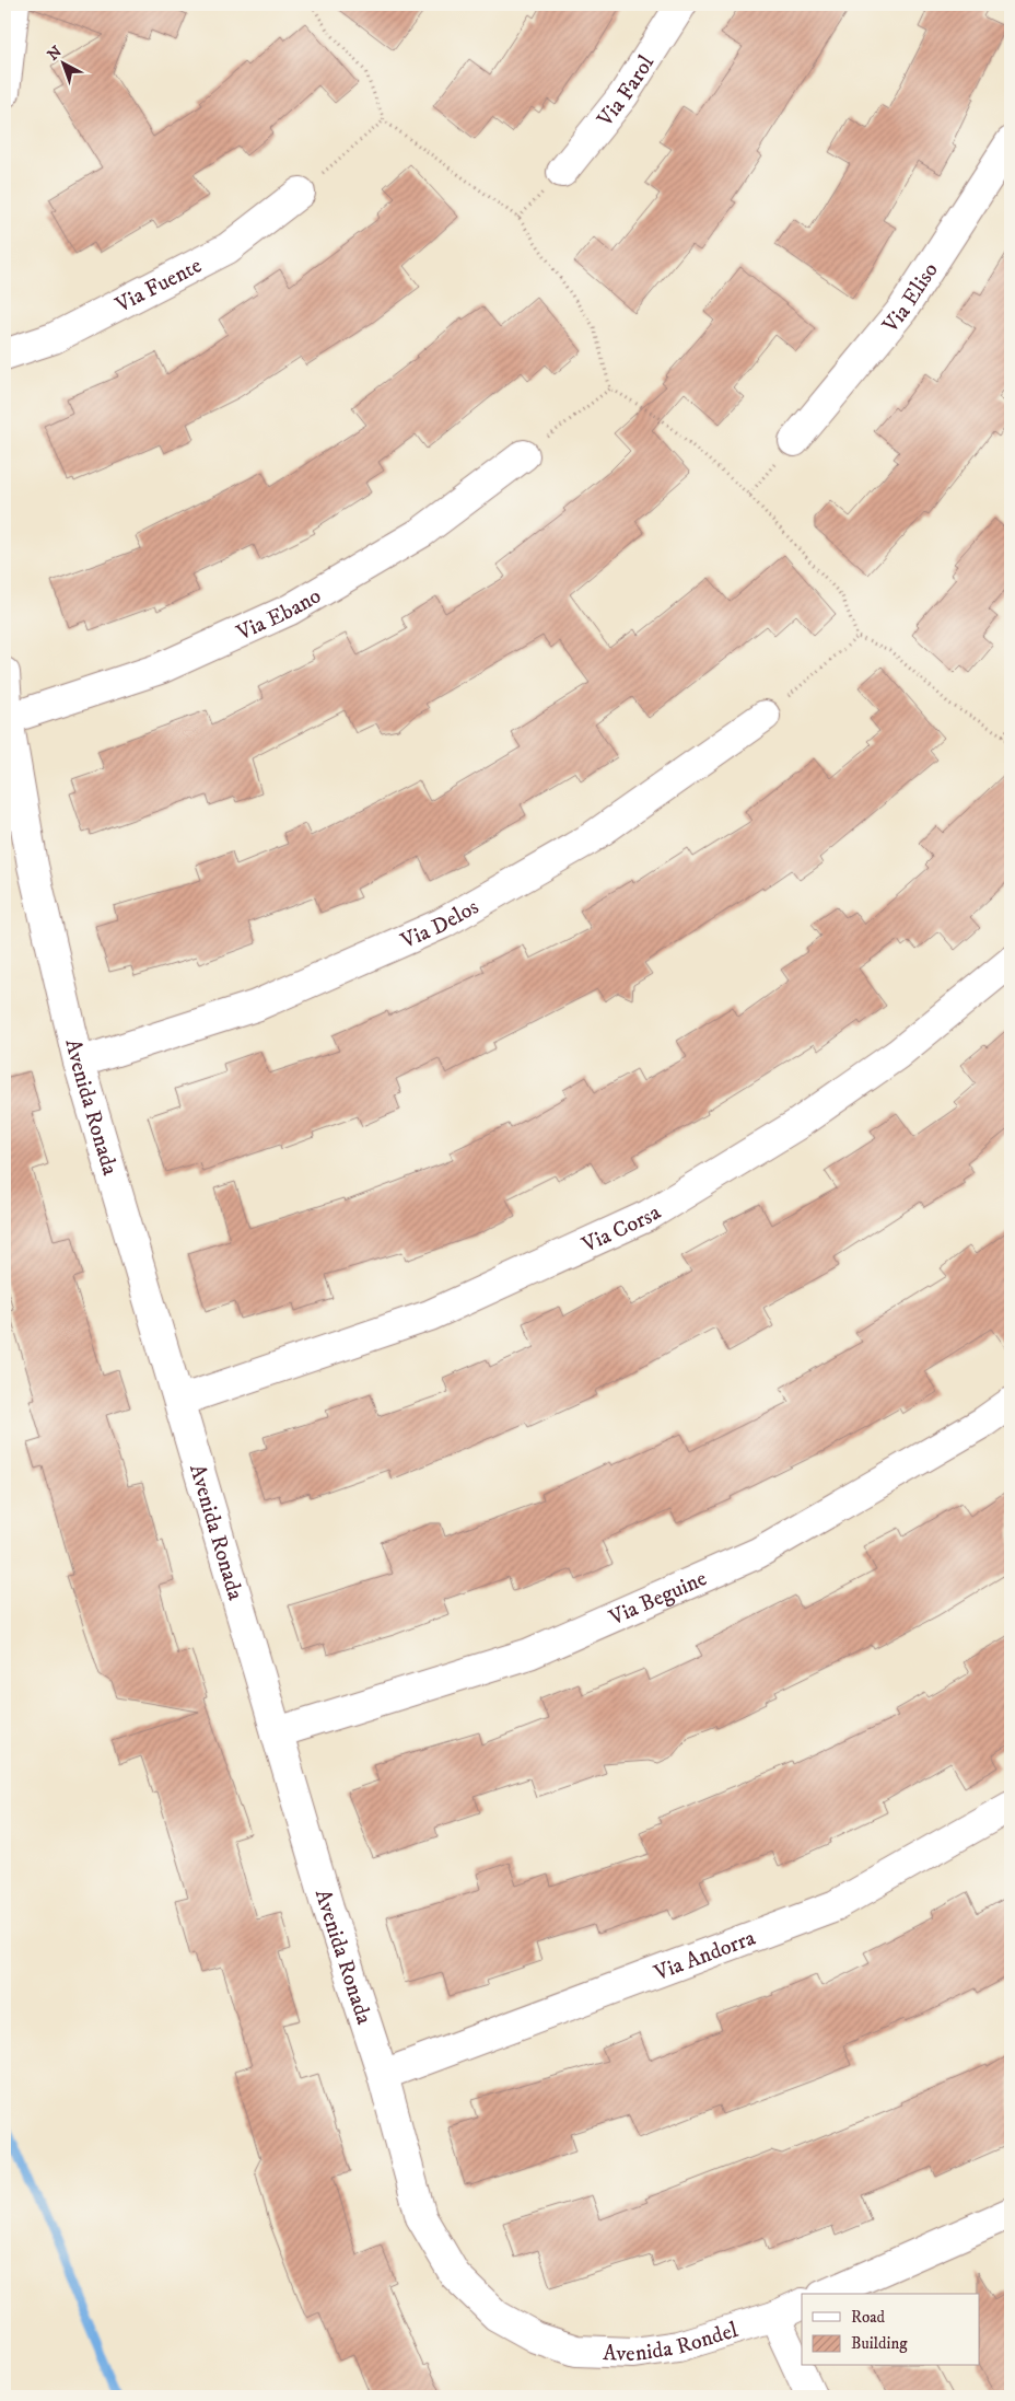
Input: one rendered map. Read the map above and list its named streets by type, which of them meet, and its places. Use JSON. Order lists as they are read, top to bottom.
{
  "streets": {
    "street": [
      "Via Farol",
      "Via Fuente",
      "Via Eliso",
      "Via Ebano",
      "Via Delos",
      "Avenida Ronada",
      "Via Corsa",
      "Via Beguine",
      "Via Andorra",
      "Avenida Rondel"
    ]
  },
  "crossings": [
    ["Via Ebano", "Avenida Ronada"],
    ["Via Delos", "Avenida Ronada"],
    ["Avenida Ronada", "Via Corsa"],
    ["Avenida Ronada", "Via Beguine"],
    ["Avenida Ronada", "Via Andorra"],
    ["Avenida Ronada", "Avenida Rondel"]
  ],
  "legend": ["Road", "Building"],
  "north": "top left"
}
